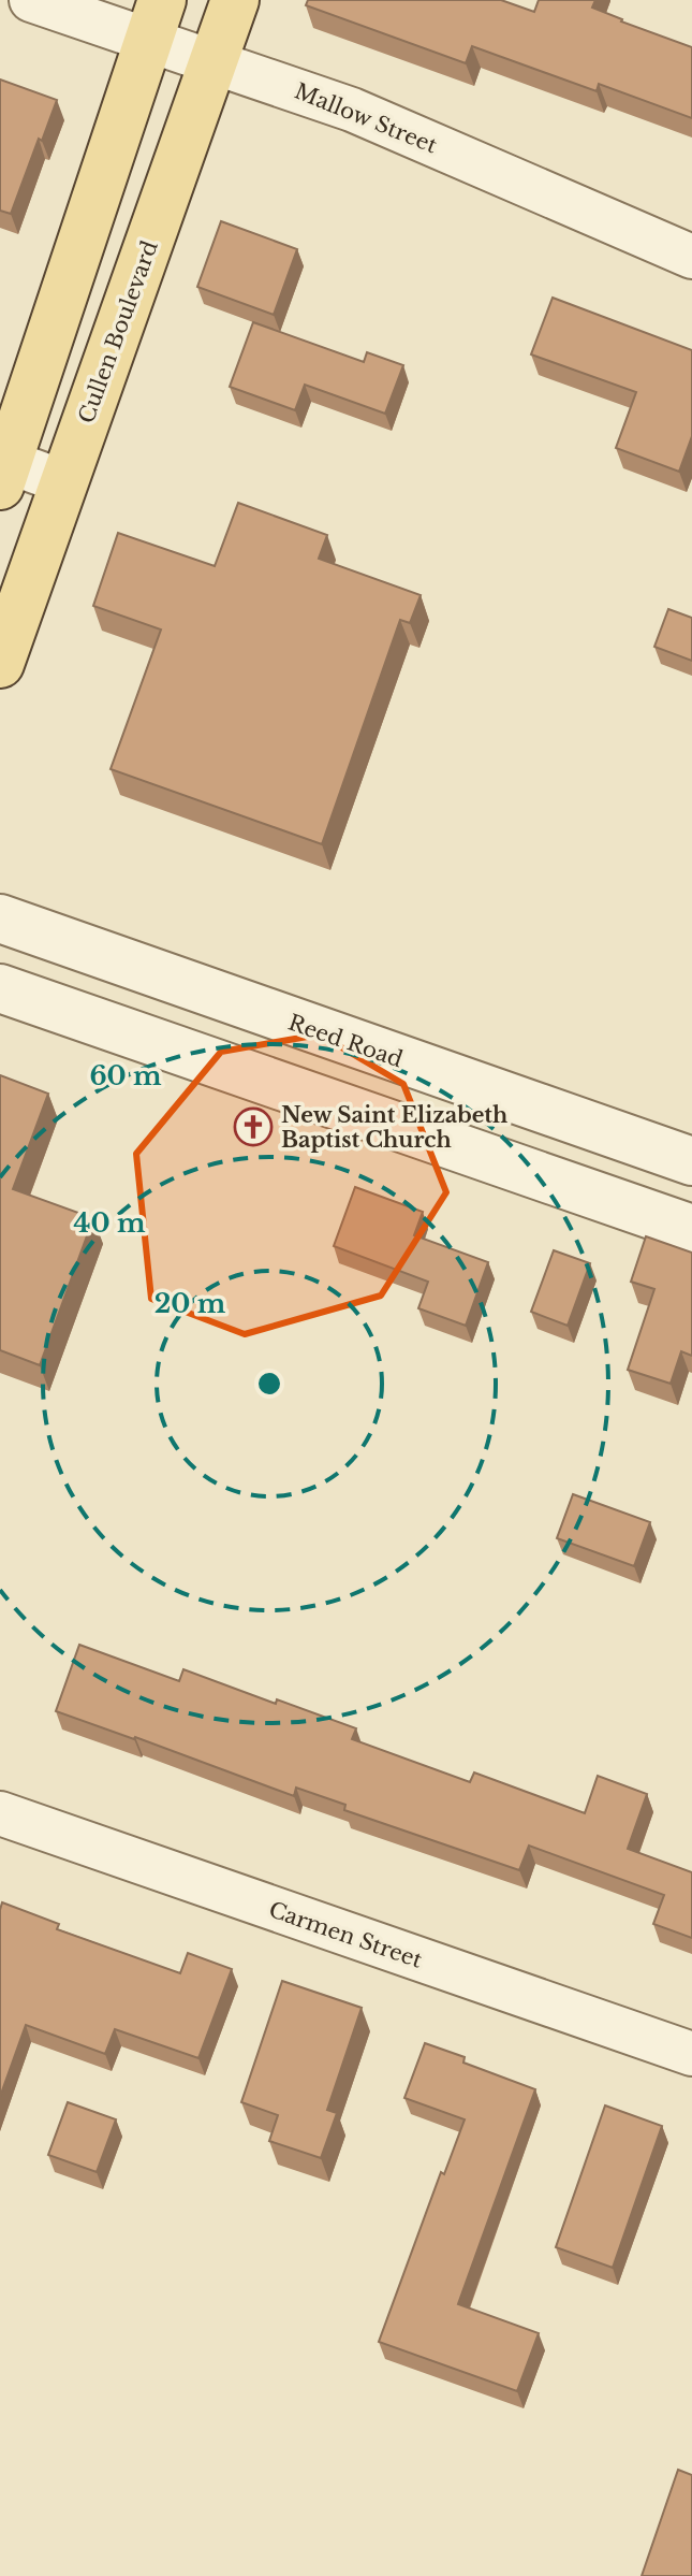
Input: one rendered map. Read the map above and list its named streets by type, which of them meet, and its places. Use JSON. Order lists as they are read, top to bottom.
{
  "streets": {
    "main road": ["Cullen Boulevard"],
    "street": ["Mallow Street", "Reed Road", "Carmen Street"]
  },
  "crossings": [
    ["Mallow Street", "Cullen Boulevard"]
  ],
  "places": {
    "church": ["New Saint Elizabeth Baptist Church"]
  },
  "rings": ["60 m", "40 m", "20 m"]
}
